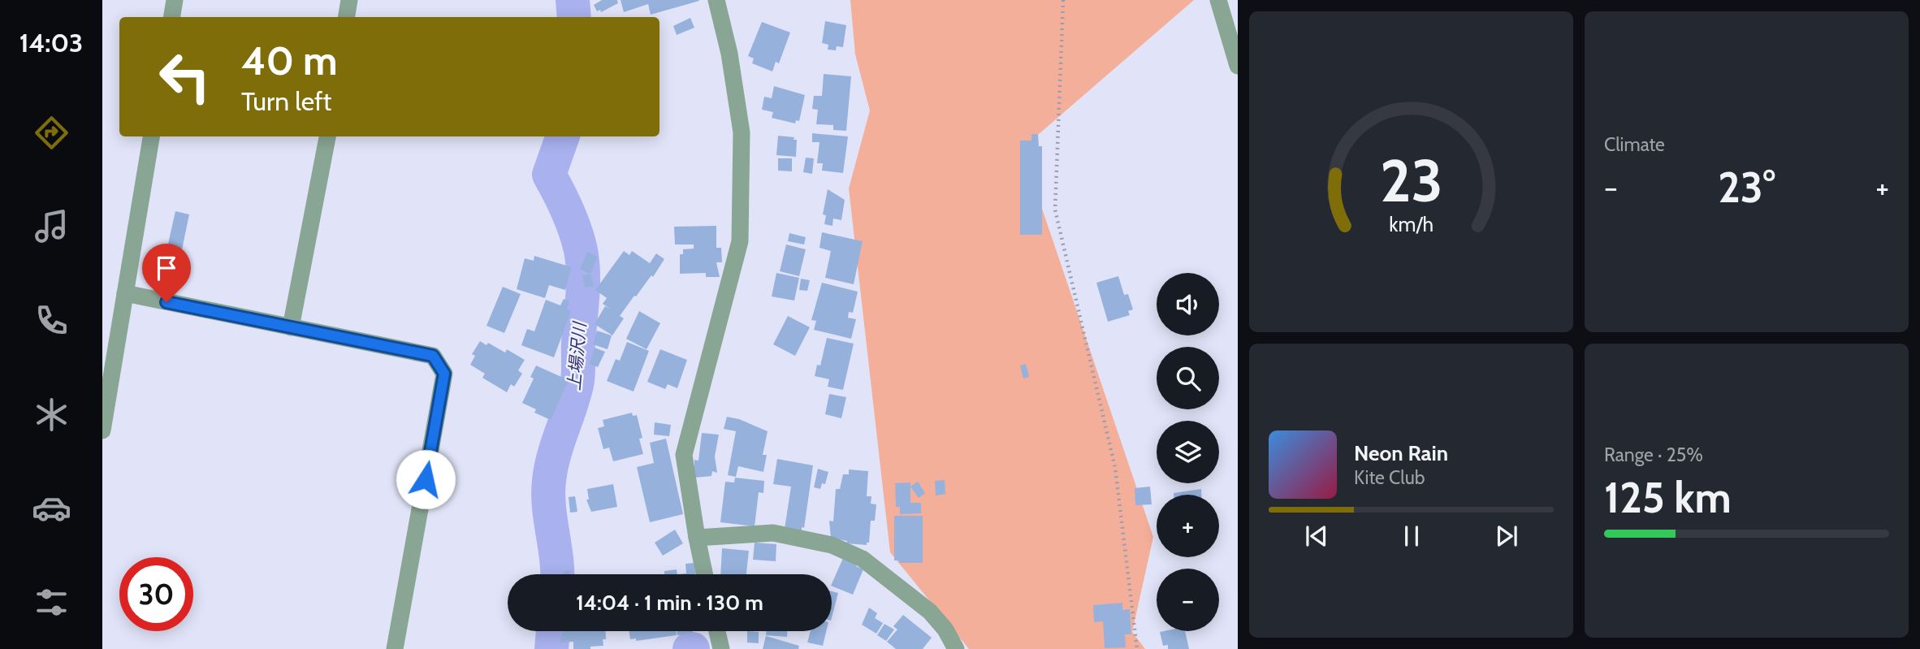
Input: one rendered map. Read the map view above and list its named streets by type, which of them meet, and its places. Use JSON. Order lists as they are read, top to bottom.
{
  "water": ["上場沢川"],
  "page": {
    "tabs": "14:03",
    "tile": [
      "Climate",
      ["Range · 25%", "125 km"]
    ],
    "turn": ["40 m", "Turn left"],
    "heat": ["−", "23°", "+"],
    "map_buttons": ["+", "−"],
    "song": ["Neon Rain", "Kite Club"],
    "limit": "30",
    "trip": "14:04 · 1 min · 130 m",
    "gauge": ["23", "km/h"]
  }
}
